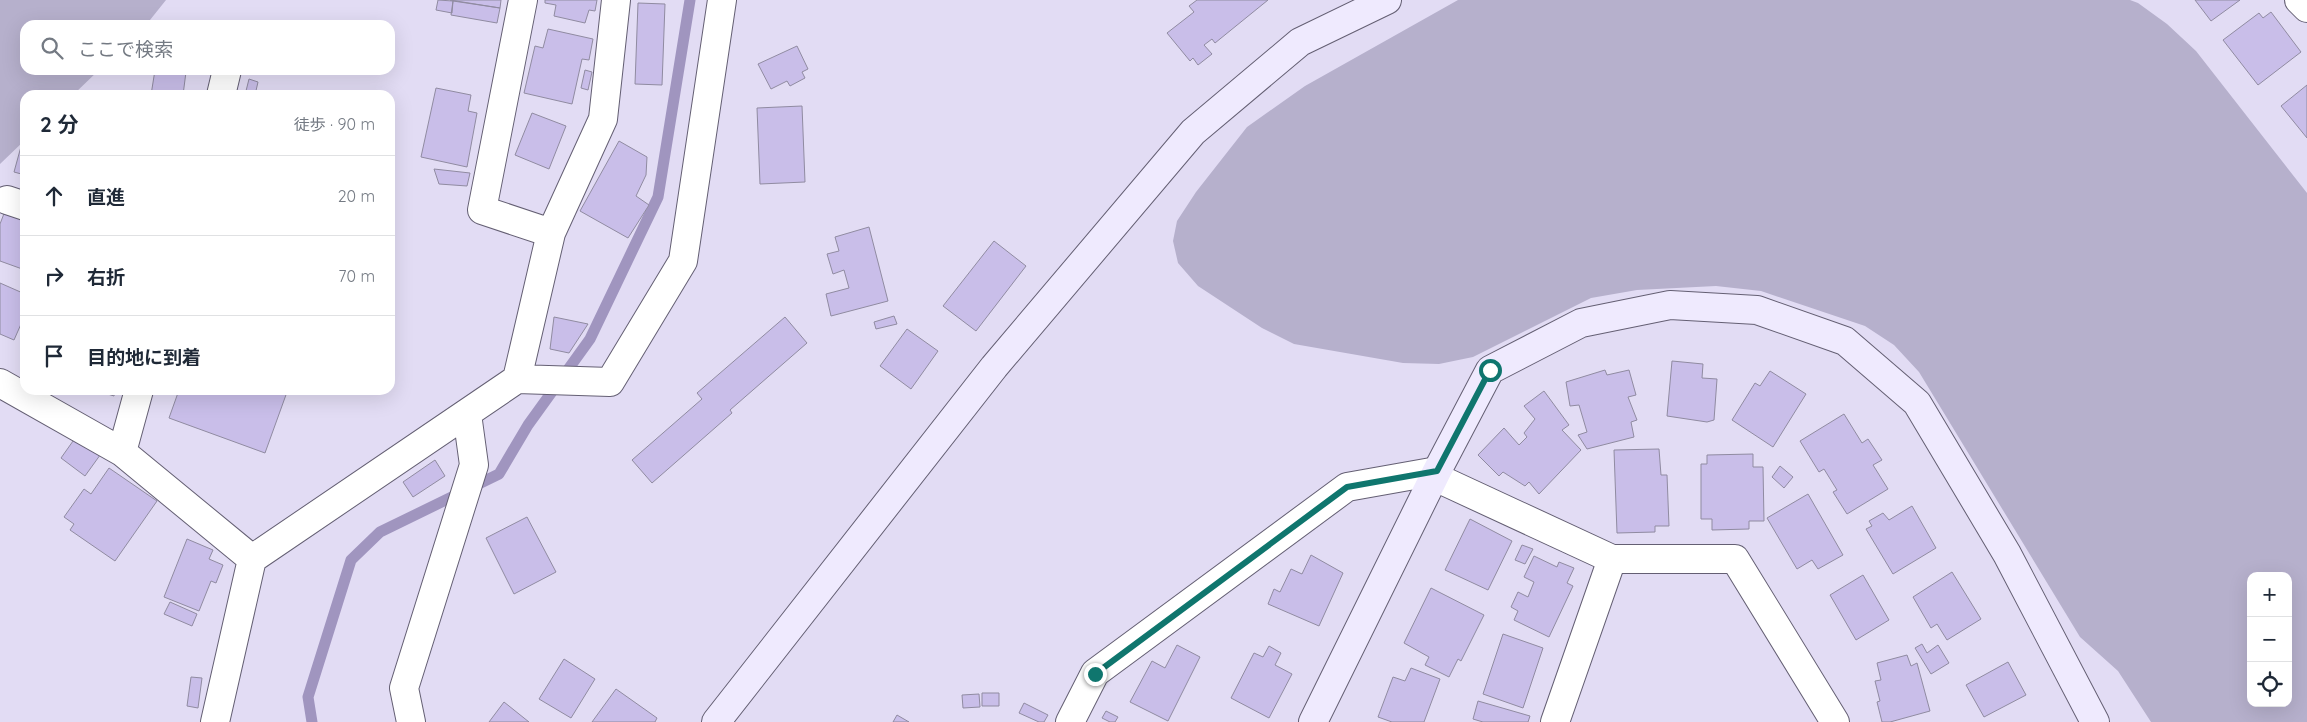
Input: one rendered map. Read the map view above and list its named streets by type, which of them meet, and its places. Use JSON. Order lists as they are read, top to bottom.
{
  "page": {
    "search": "ここで検索",
    "heading": ["2 分", "徒歩 · 90 m"],
    "list": [
      ["直進", "20 m"],
      ["右折", "70 m"],
      "目的地に到着"
    ],
    "map_buttons": ["+", "−"]
  }
}
